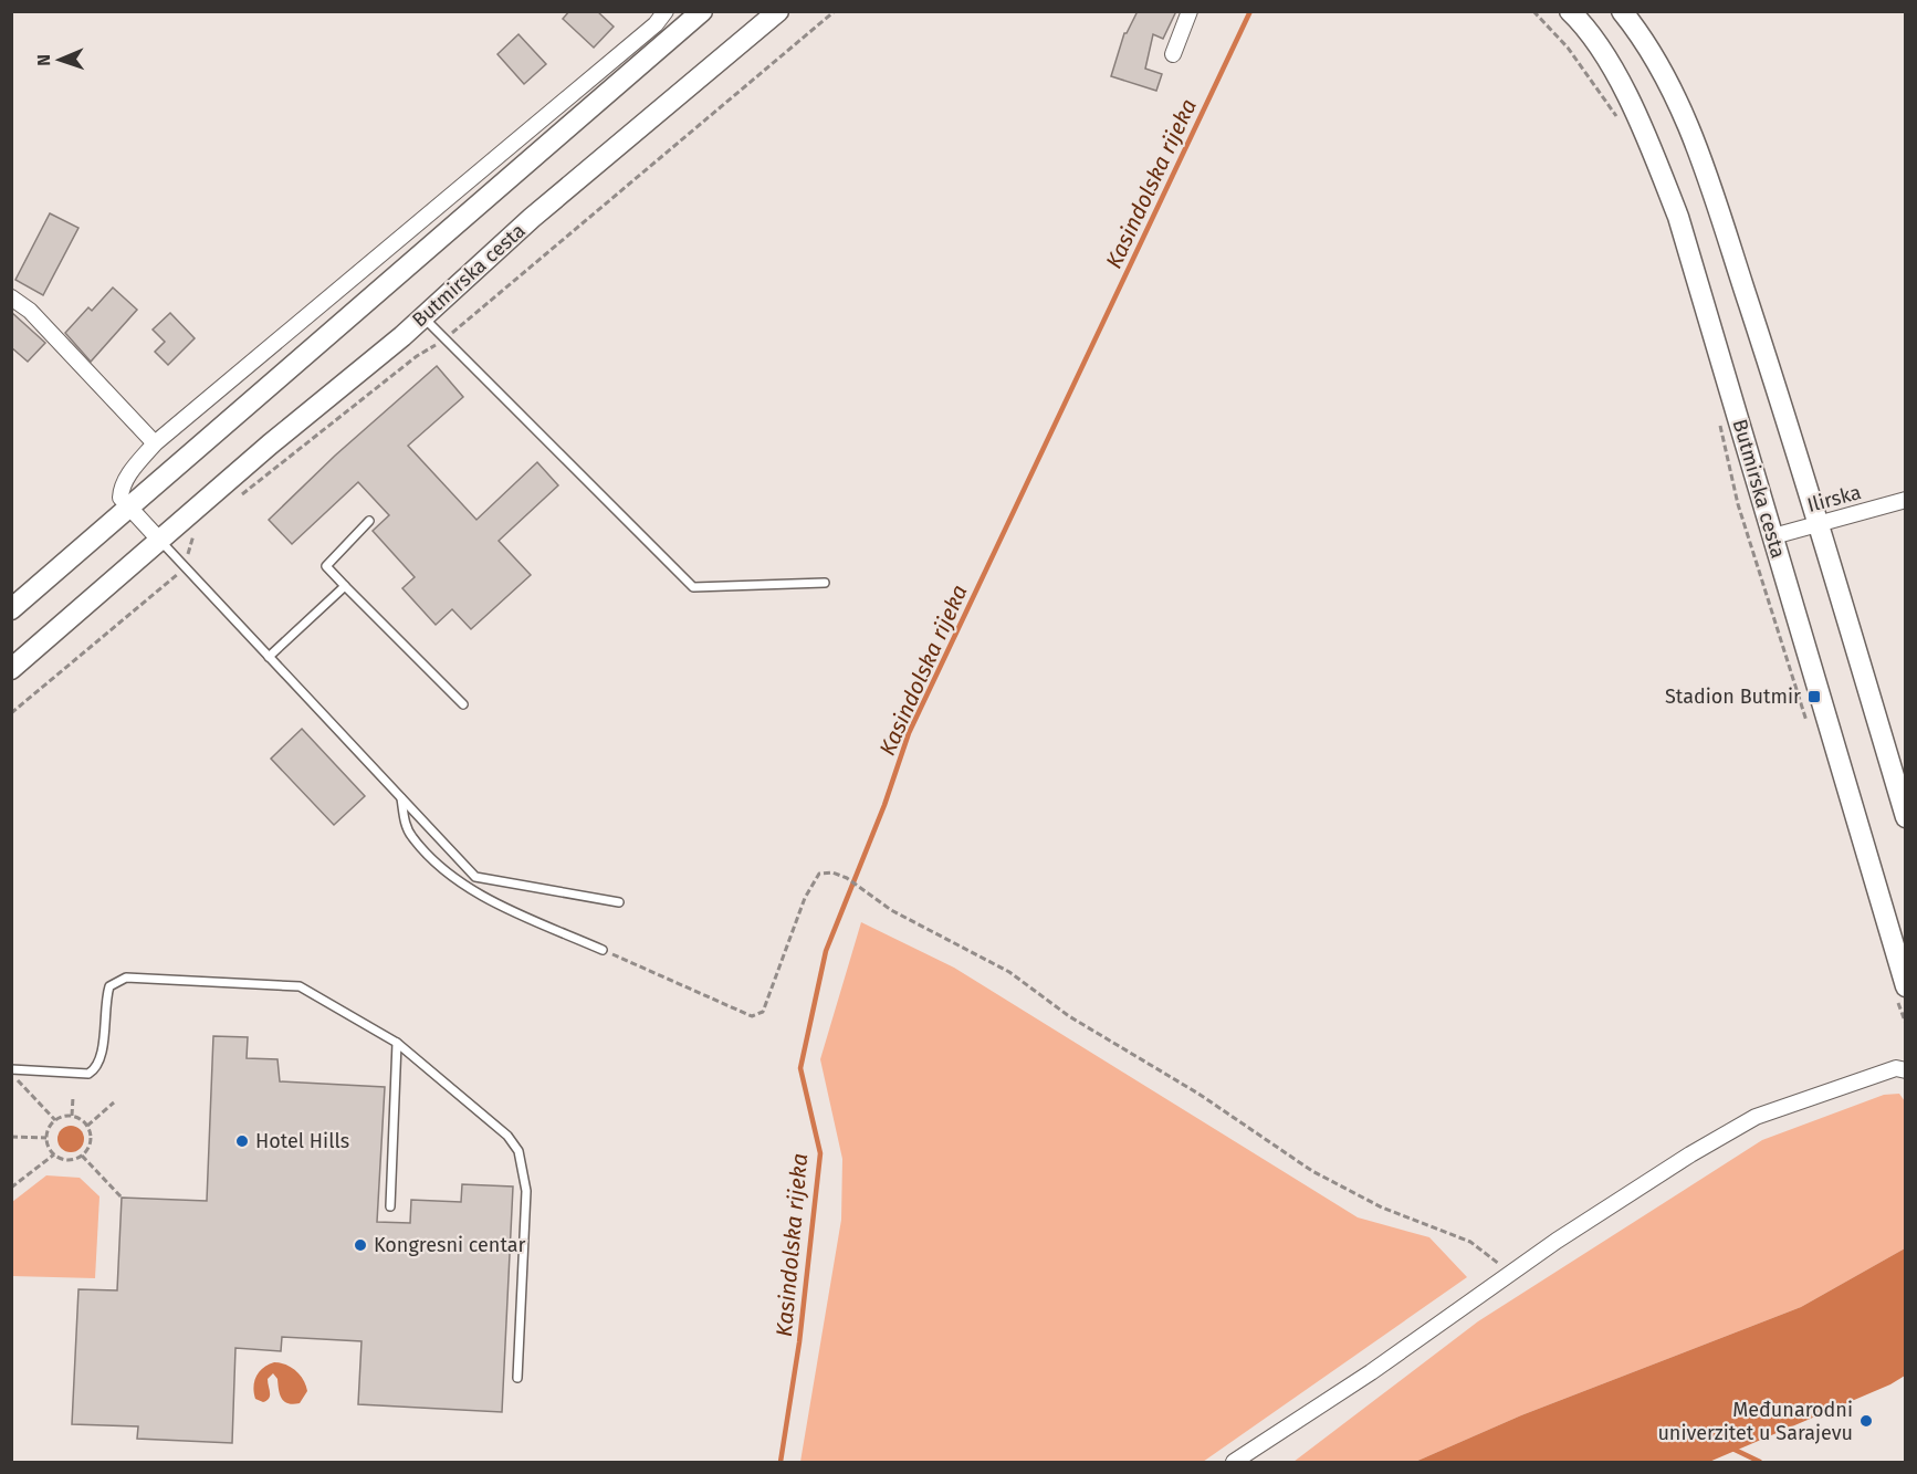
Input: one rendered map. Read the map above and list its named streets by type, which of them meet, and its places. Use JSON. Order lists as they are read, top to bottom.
{
  "streets": {
    "main road": ["Butmirska cesta"],
    "street": ["Ilirska"]
  },
  "crossings": [
    ["Butmirska cesta", "Ilirska"]
  ],
  "water": ["Kasindolska rijeka"],
  "places": {
    "transit": ["Stadion Butmir"],
    "other": ["Hotel Hills", "Kongresni centar", "Međunarodni univerzitet u Sarajevu"]
  },
  "north": "left"
}
